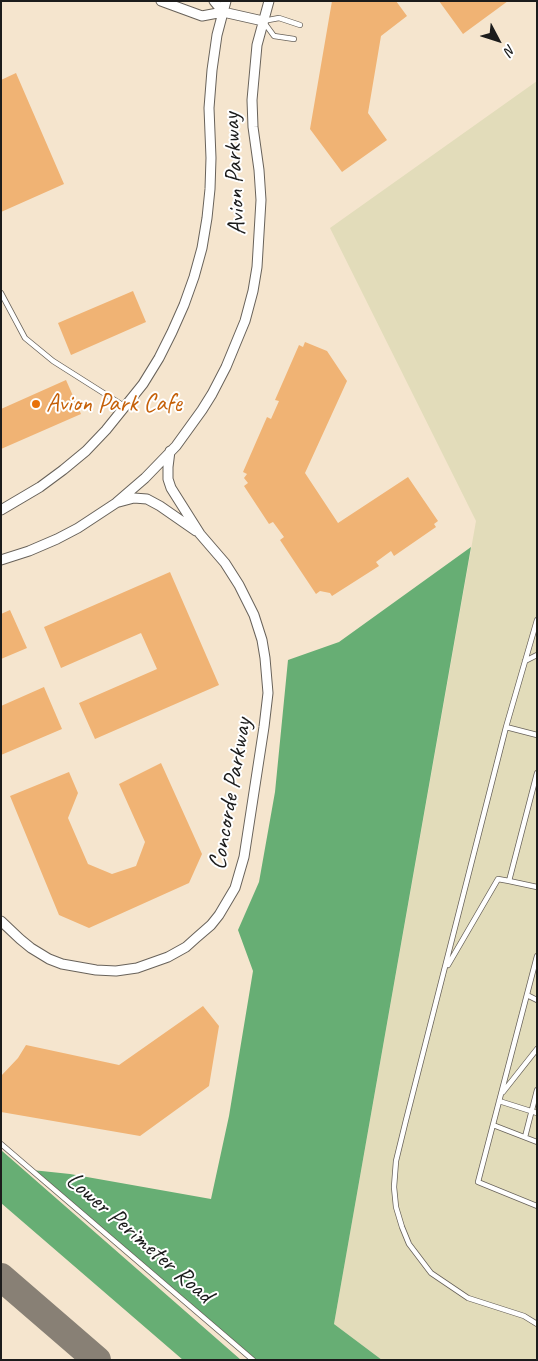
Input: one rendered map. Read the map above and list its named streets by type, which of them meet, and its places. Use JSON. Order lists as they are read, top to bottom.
{
  "streets": {
    "street": ["Avion Parkway", "Concorde Parkway"],
    "lane": ["Lower Perimeter Road"]
  },
  "crossings": [
    ["Avion Parkway", "Concorde Parkway"]
  ],
  "places": ["Avion Park Cafe"],
  "north": "bottom right"
}
